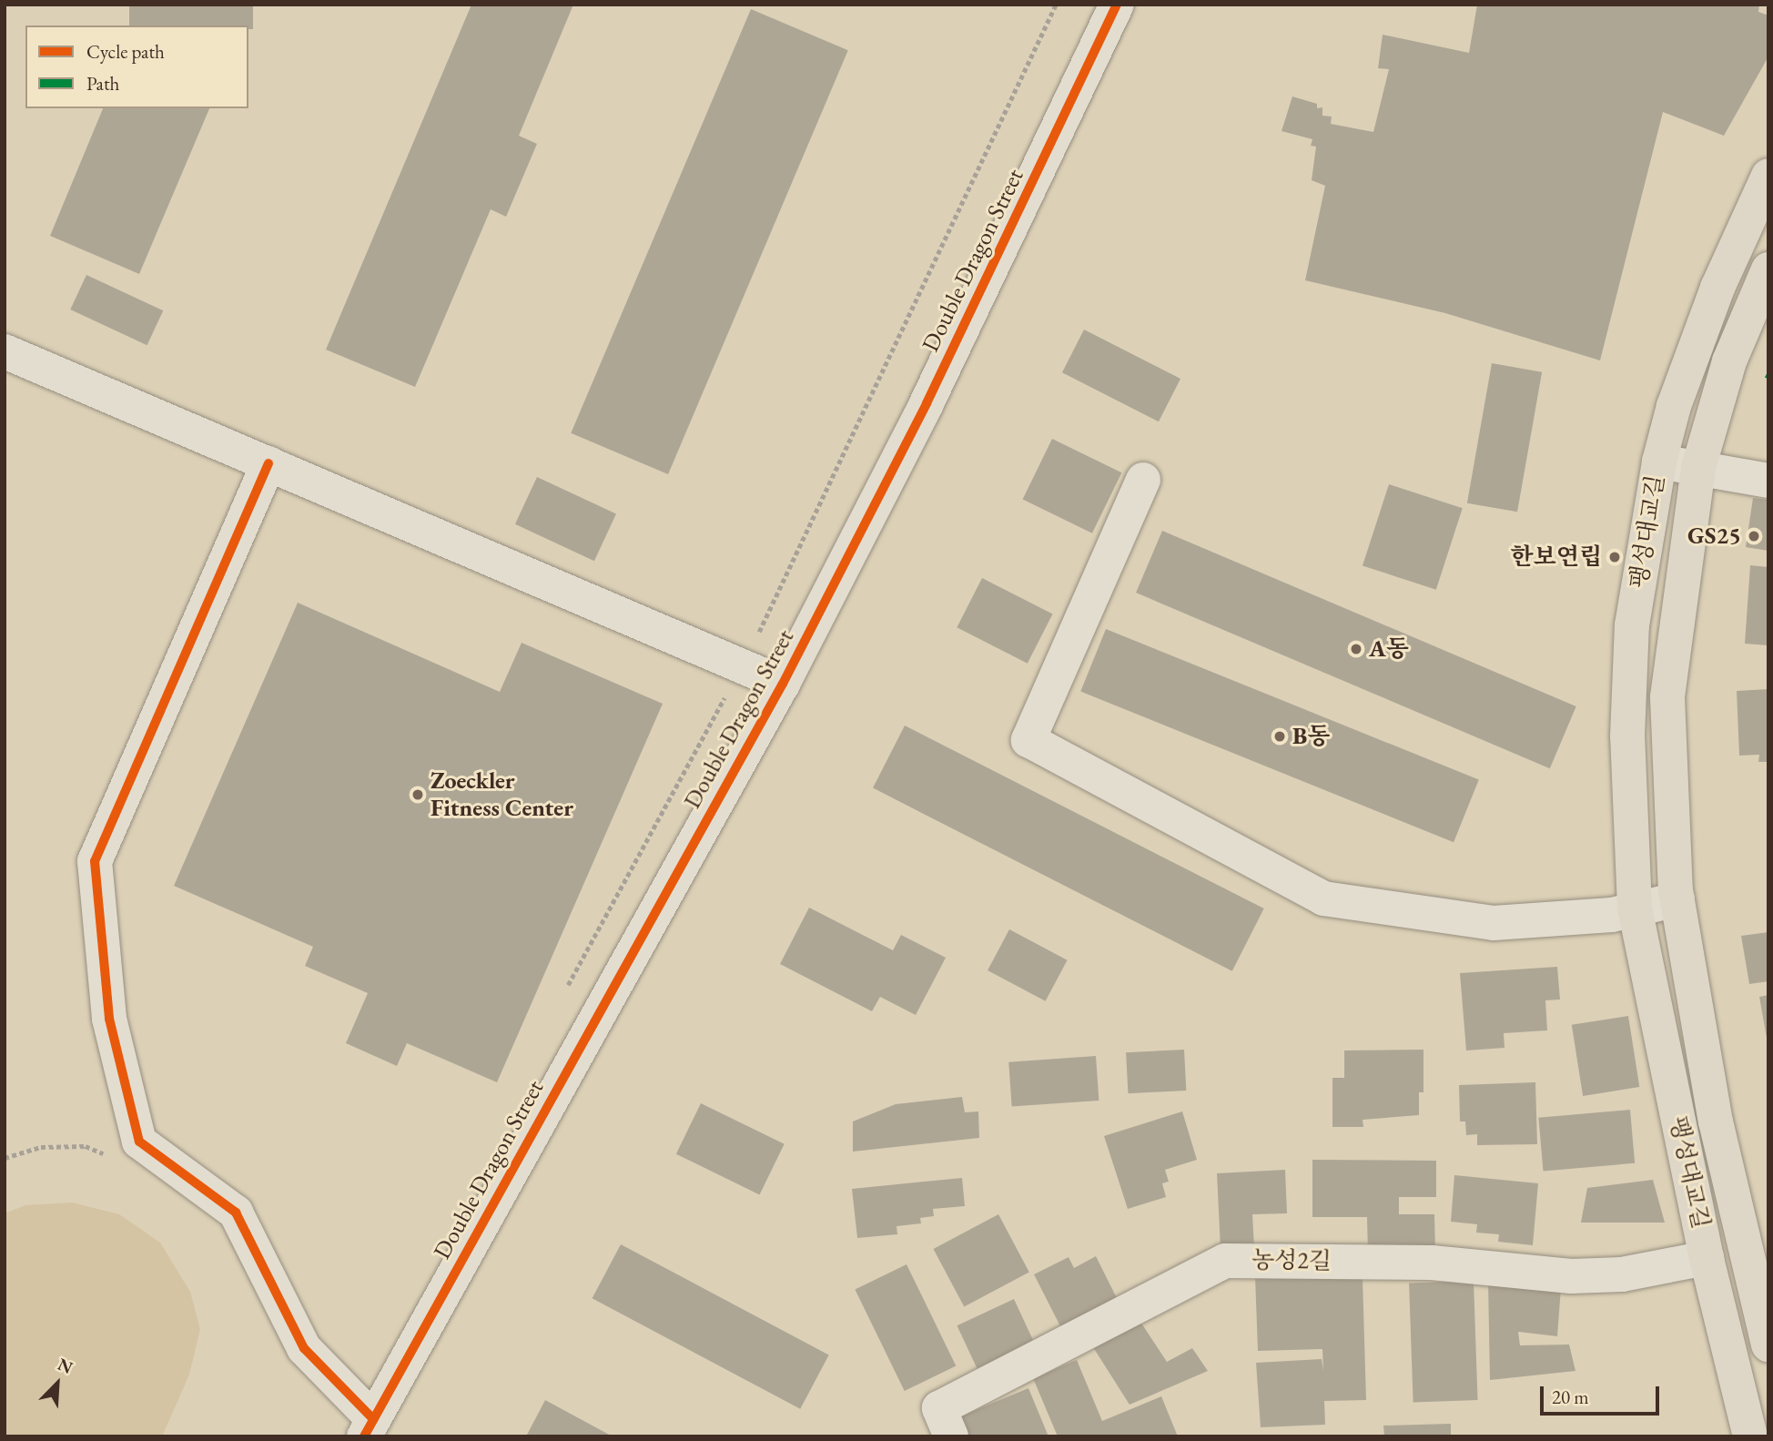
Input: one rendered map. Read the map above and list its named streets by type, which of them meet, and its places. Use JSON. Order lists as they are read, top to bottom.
{
  "streets": {
    "main road": ["팽성대교길"],
    "street": ["Double Dragon Street", "농성2길"]
  },
  "crossings": [
    ["팽성대교길", "농성2길"]
  ],
  "places": [
    "GS25",
    "한보연립",
    "A동",
    "B동",
    "Zoeckler Fitness Center"
  ],
  "legend": ["Cycle path", "Path"],
  "scale_bar": "20 m",
  "north": "top right"
}
